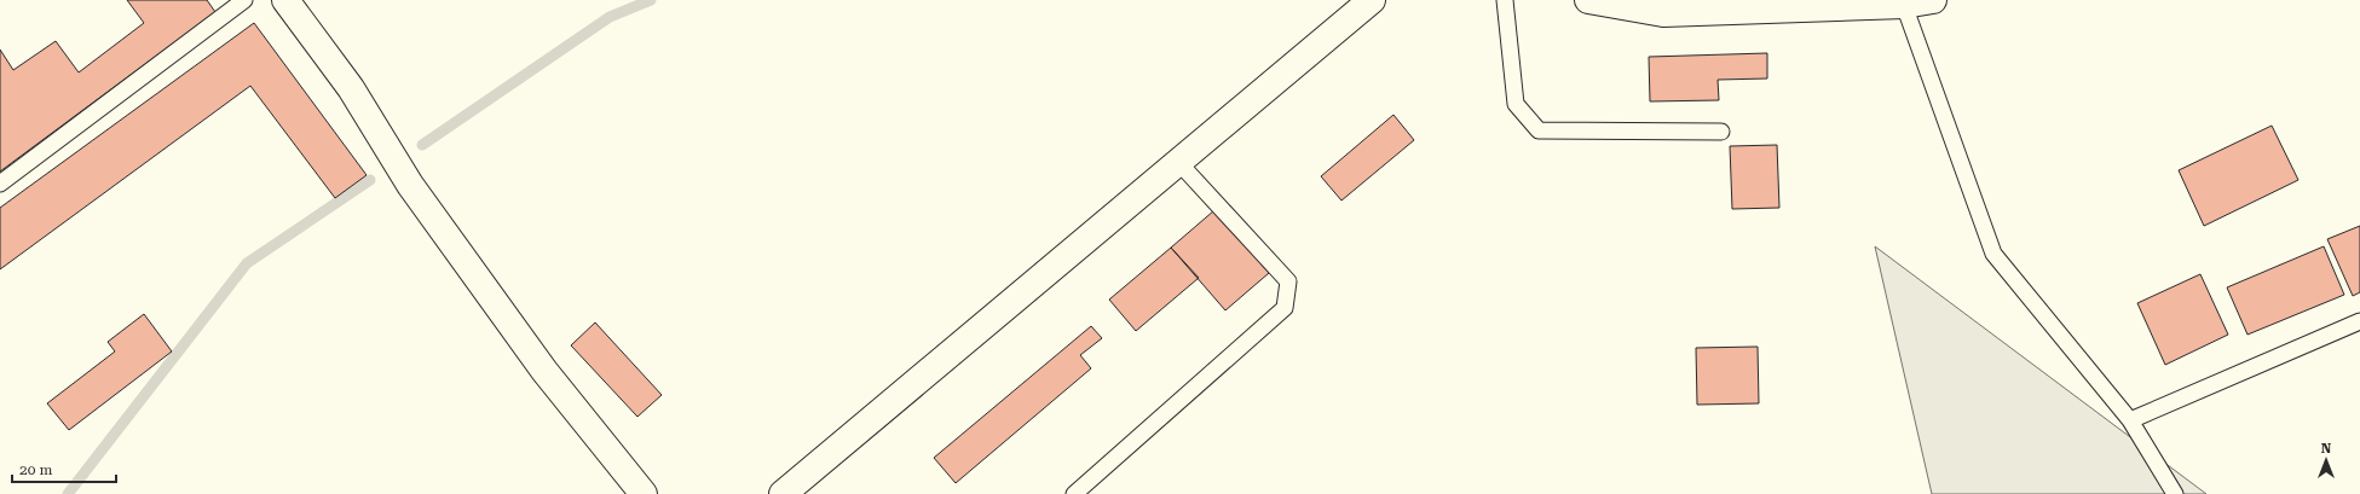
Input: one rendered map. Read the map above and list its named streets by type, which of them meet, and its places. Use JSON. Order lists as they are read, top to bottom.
{
  "scale_bar": "20 m",
  "north": "top"
}
